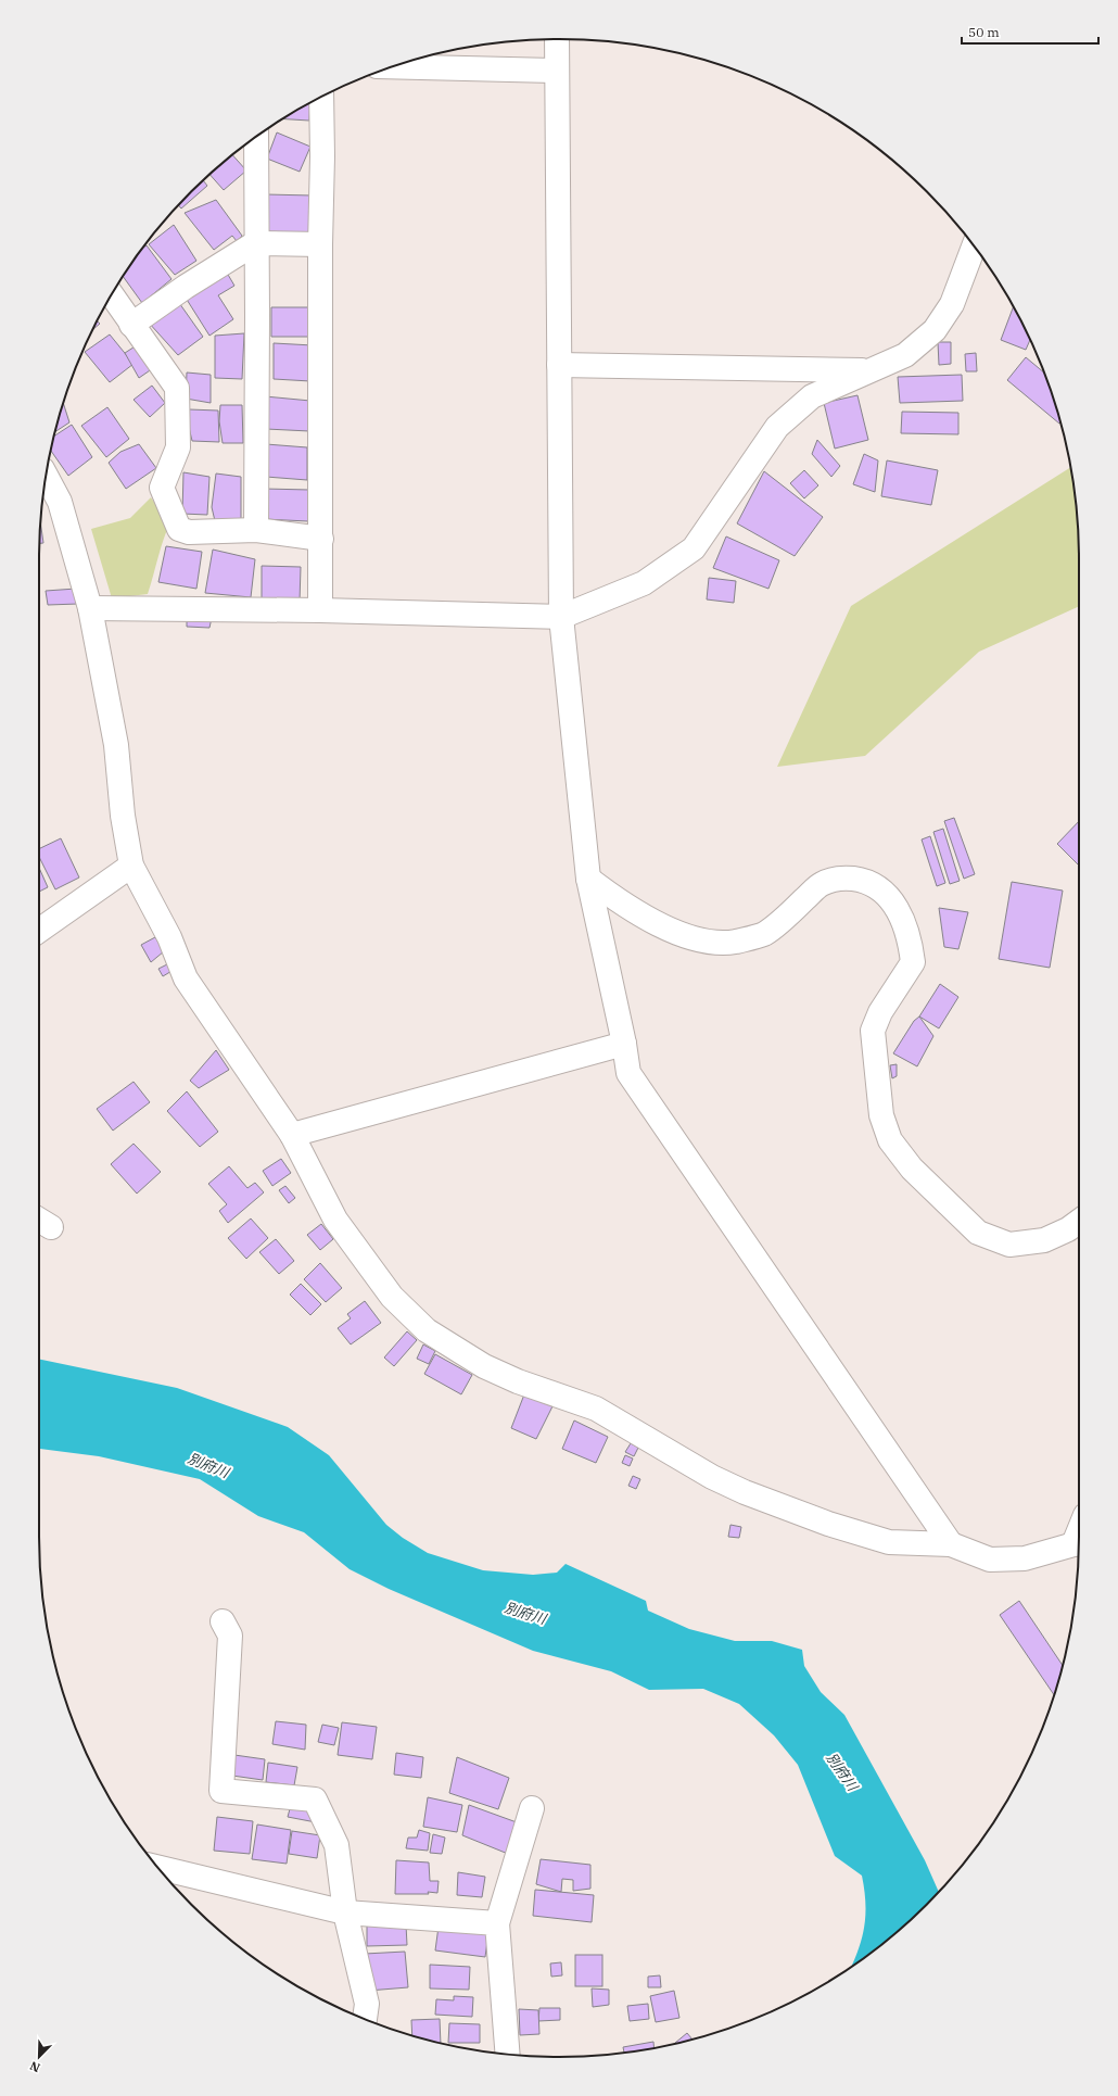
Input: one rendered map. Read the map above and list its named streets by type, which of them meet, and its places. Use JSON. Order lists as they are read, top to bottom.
{
  "water": ["別府川"],
  "scale_bar": "50 m",
  "north": "bottom left"
}
